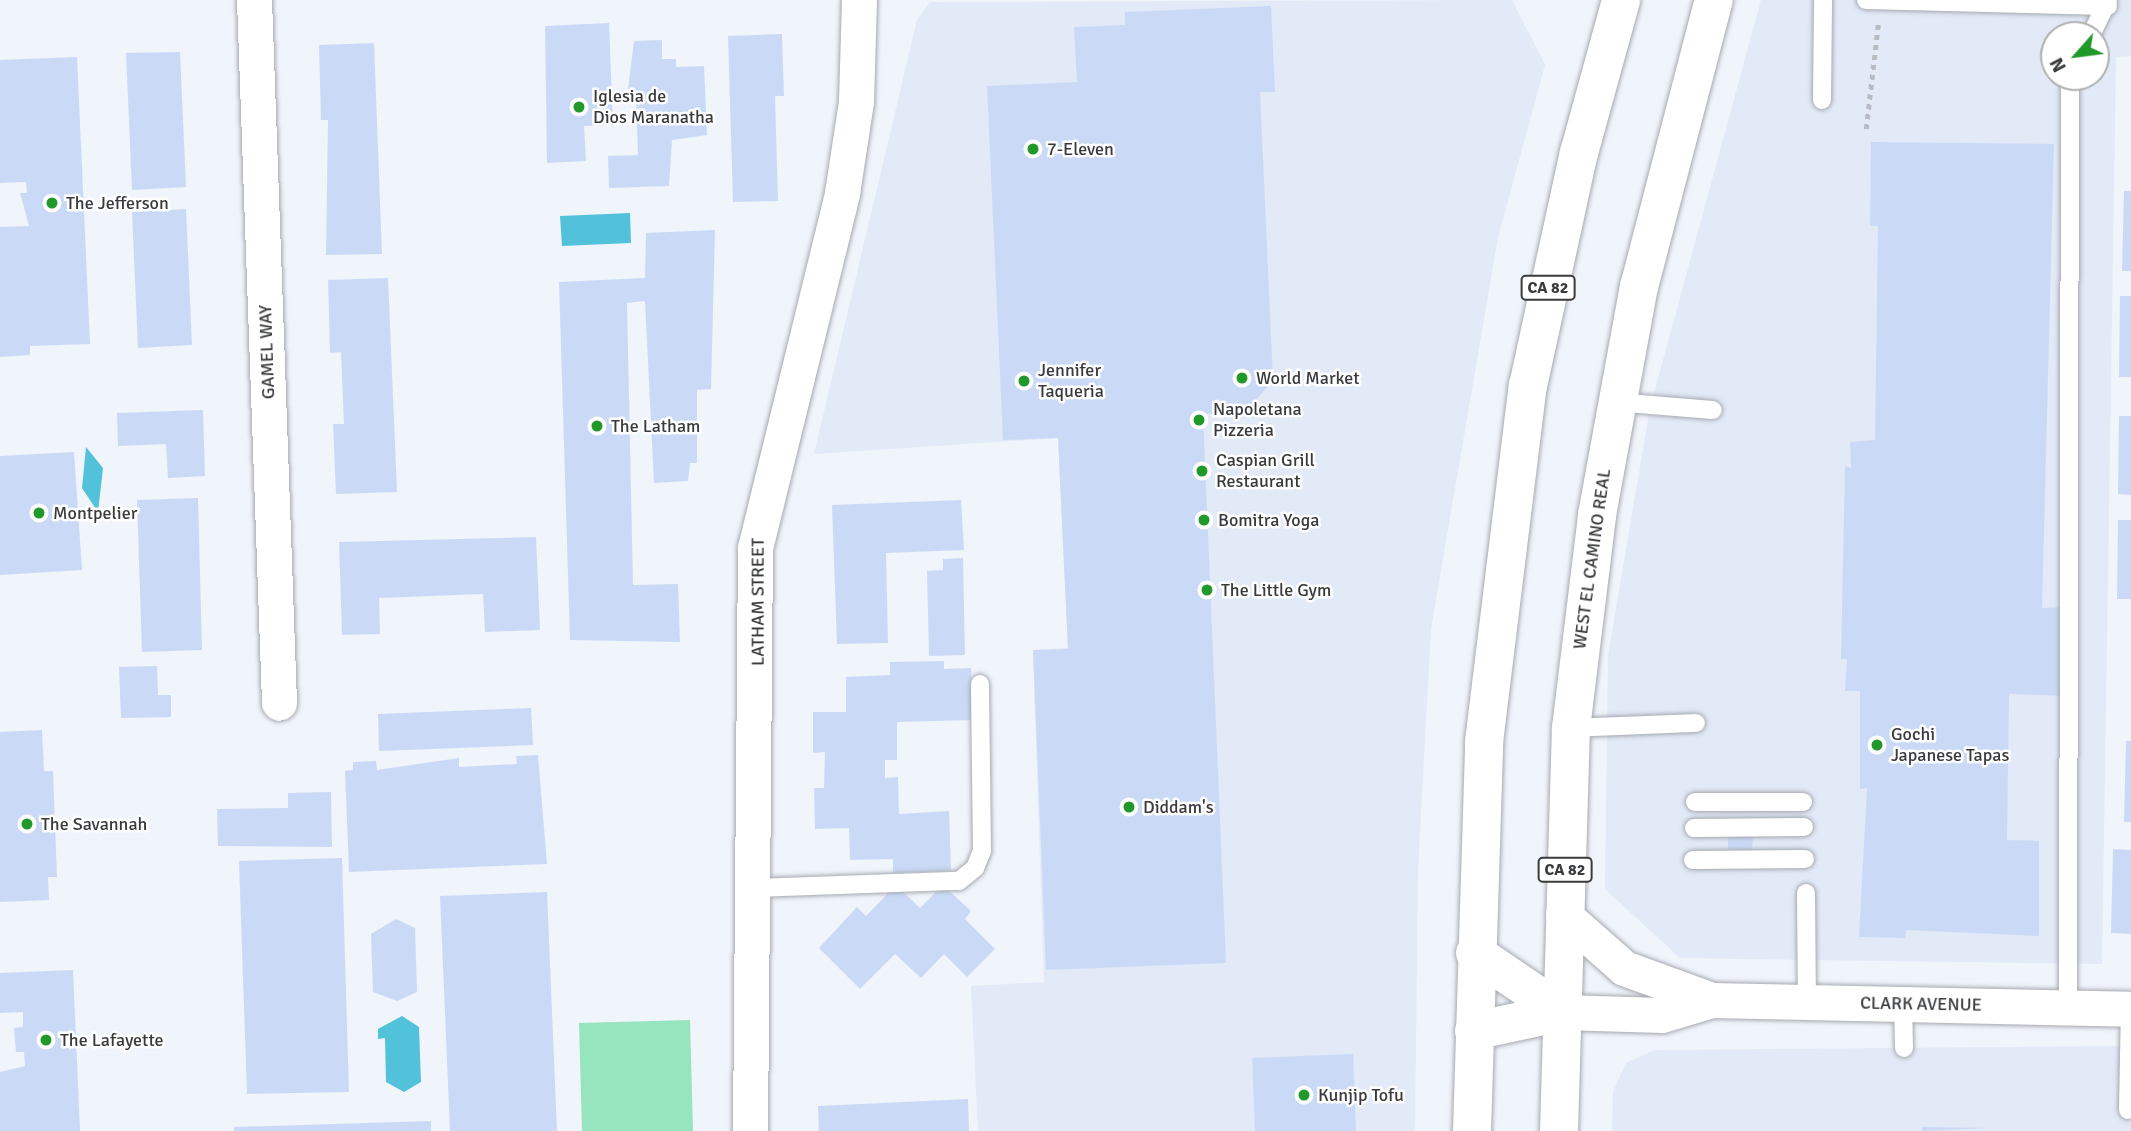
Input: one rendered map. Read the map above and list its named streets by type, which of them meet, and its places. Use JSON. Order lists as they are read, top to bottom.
{
  "streets": {
    "main road": ["CA 82", "WEST EL CAMINO REAL"],
    "street": ["GAMEL WAY", "LATHAM STREET", "CLARK AVENUE"]
  },
  "crossings": [
    ["WEST EL CAMINO REAL", "CLARK AVENUE"]
  ],
  "places": [
    "Iglesia de Dios Maranatha",
    "7-Eleven",
    "The Jefferson",
    "World Market",
    "Jennifer Taqueria",
    "Napoletana Pizzeria",
    "The Latham",
    "Caspian Grill Restaurant",
    "Montpelier",
    "Bomitra Yoga",
    "The Little Gym",
    "Gochi Japanese Tapas",
    "Diddam's",
    "The Savannah",
    "The Lafayette",
    "Kunjip Tofu"
  ],
  "north": "bottom left"
}
